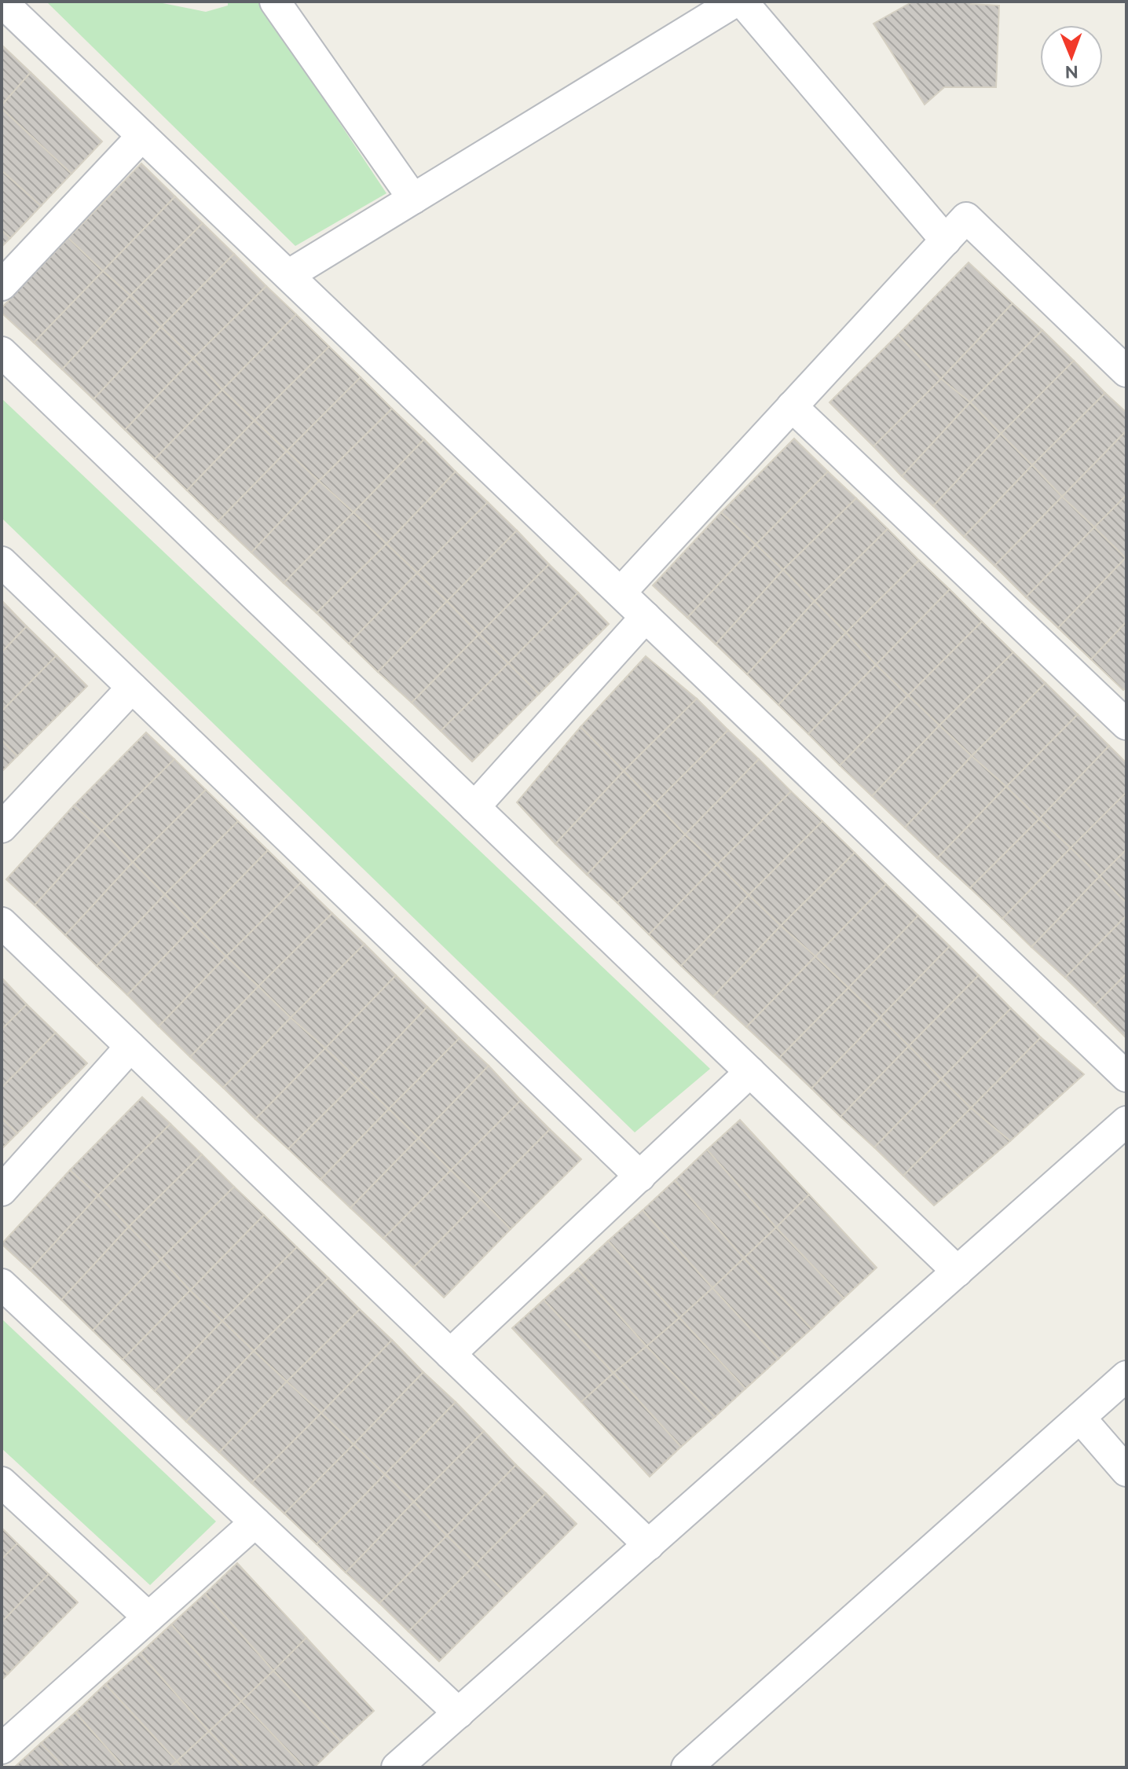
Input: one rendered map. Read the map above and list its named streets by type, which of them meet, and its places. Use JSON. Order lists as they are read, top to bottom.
{
  "north": "bottom"
}
